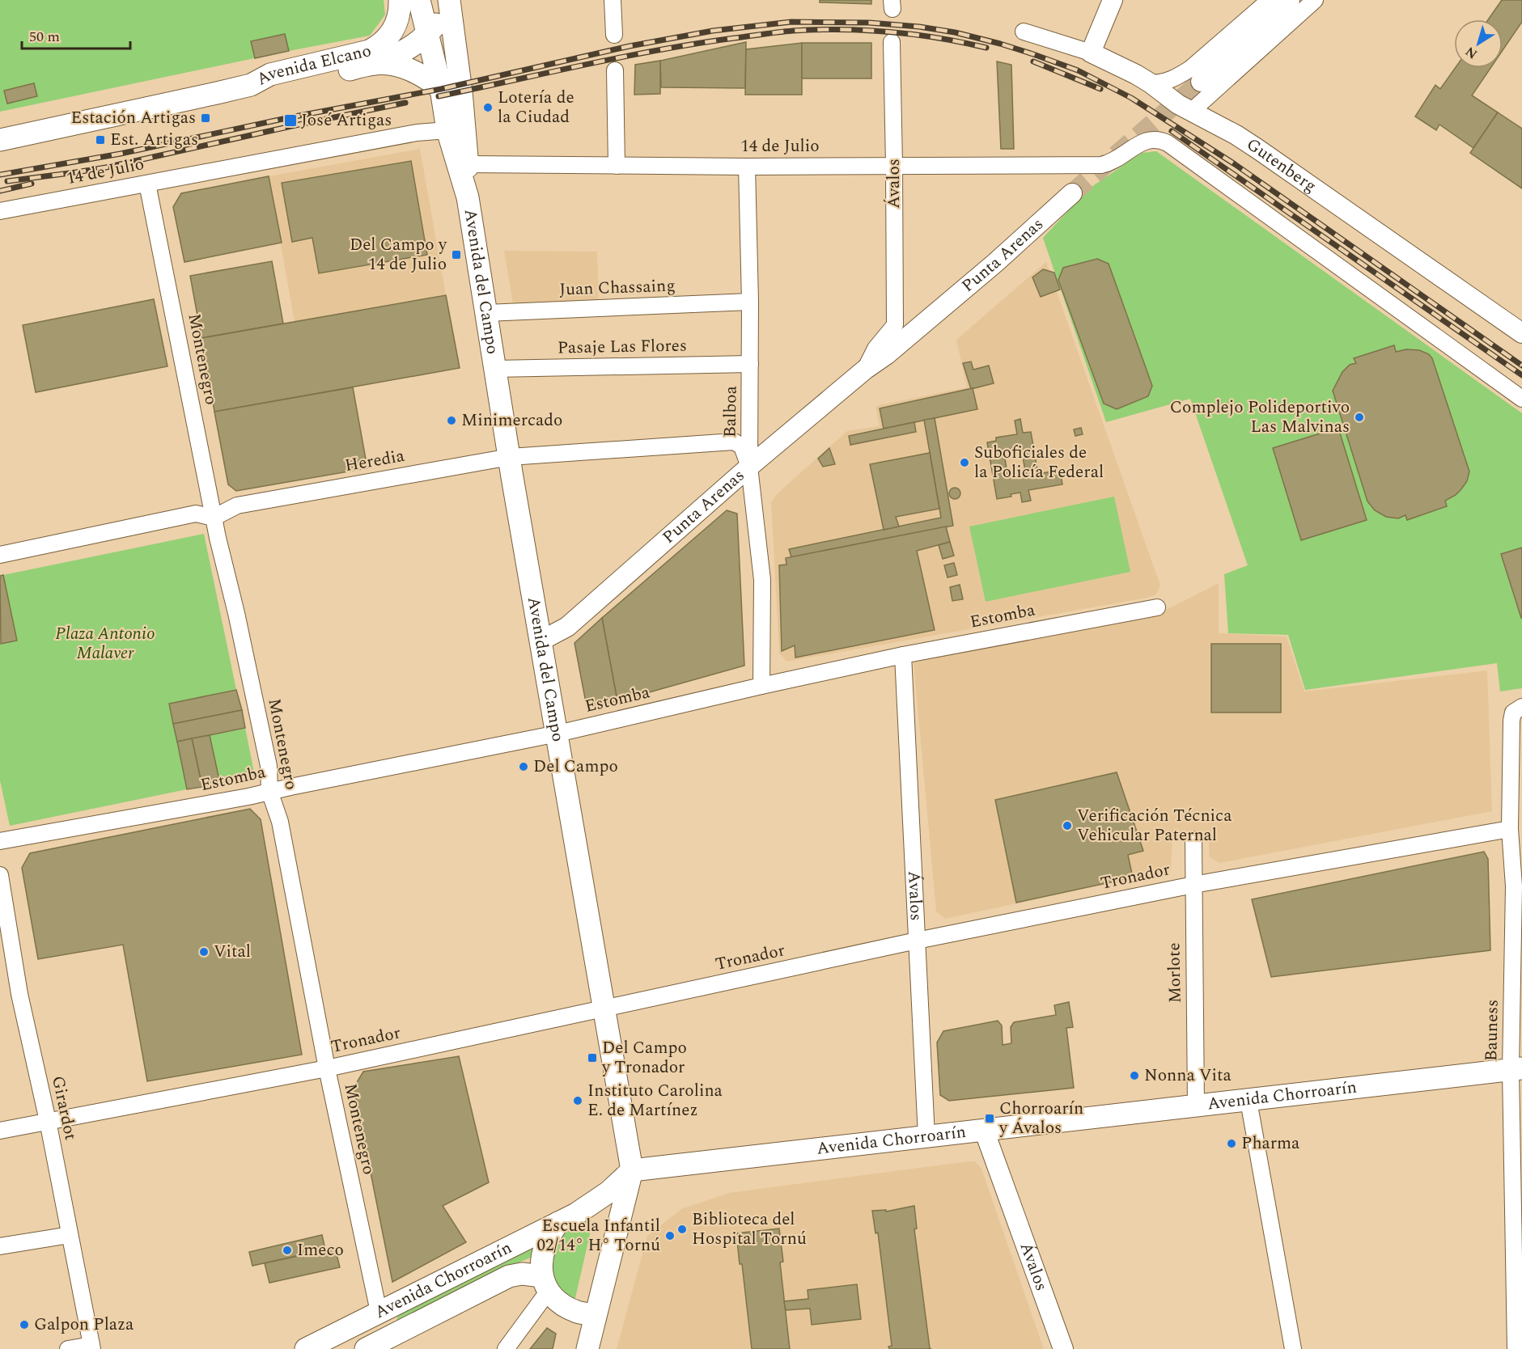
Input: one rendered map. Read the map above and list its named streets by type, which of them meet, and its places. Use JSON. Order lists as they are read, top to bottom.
{
  "streets": {
    "main road": ["Avenida Elcano", "Avenida del Campo", "Avenida Chorroarín"],
    "street": [
      "14 de Julio",
      "Gutenberg",
      "Ávalos",
      "Punta Arenas",
      "Juan Chassaing",
      "Pasaje Las Flores",
      "Montenegro",
      "Balboa",
      "Heredia",
      "Estomba",
      "Tronador",
      "Morlote",
      "Bauness",
      "Girardot"
    ]
  },
  "crossings": [
    ["Avenida Elcano", "Avenida del Campo"],
    ["14 de Julio", "Ávalos"],
    ["14 de Julio", "Avenida del Campo"],
    ["14 de Julio", "Montenegro"],
    ["14 de Julio", "Balboa"],
    ["Ávalos", "Punta Arenas"],
    ["Ávalos", "Estomba"],
    ["Ávalos", "Tronador"],
    ["Ávalos", "Avenida Chorroarín"],
    ["Punta Arenas", "Avenida del Campo"],
    ["Punta Arenas", "Balboa"],
    ["Punta Arenas", "Heredia"],
    ["Avenida del Campo", "Juan Chassaing"],
    ["Avenida del Campo", "Pasaje Las Flores"],
    ["Avenida del Campo", "Heredia"],
    ["Avenida del Campo", "Estomba"],
    ["Avenida del Campo", "Tronador"],
    ["Avenida del Campo", "Avenida Chorroarín"],
    ["Juan Chassaing", "Balboa"],
    ["Pasaje Las Flores", "Balboa"],
    ["Montenegro", "Heredia"],
    ["Montenegro", "Estomba"],
    ["Montenegro", "Tronador"],
    ["Montenegro", "Avenida Chorroarín"],
    ["Balboa", "Heredia"],
    ["Balboa", "Estomba"],
    ["Tronador", "Morlote"],
    ["Tronador", "Bauness"],
    ["Tronador", "Girardot"],
    ["Morlote", "Avenida Chorroarín"],
    ["Bauness", "Avenida Chorroarín"]
  ],
  "parks": ["Plaza Antonio Malaver"],
  "places": {
    "other": [
      "Lotería de la Ciudad",
      "Complejo Polideportivo Las Malvinas",
      "Minimercado",
      "Suboficiales de la Policía Federal",
      "Del Campo",
      "Verificación Técnica Vehicular Paternal",
      "Vital",
      "Nonna Vita",
      "Instituto Carolina E. de Martínez",
      "Pharma",
      "Biblioteca del Hospital Tornú",
      "Escuela Infantil 02/14° H° Tornú",
      "Imeco",
      "Galpon Plaza"
    ],
    "transit": [
      "Estación Artigas",
      "José Artigas",
      "Est. Artigas",
      "Del Campo y 14 de Julio",
      "Del Campo y Tronador",
      "Chorroarín y Ávalos"
    ]
  },
  "scale_bar": "50 m",
  "north": "bottom left"
}
